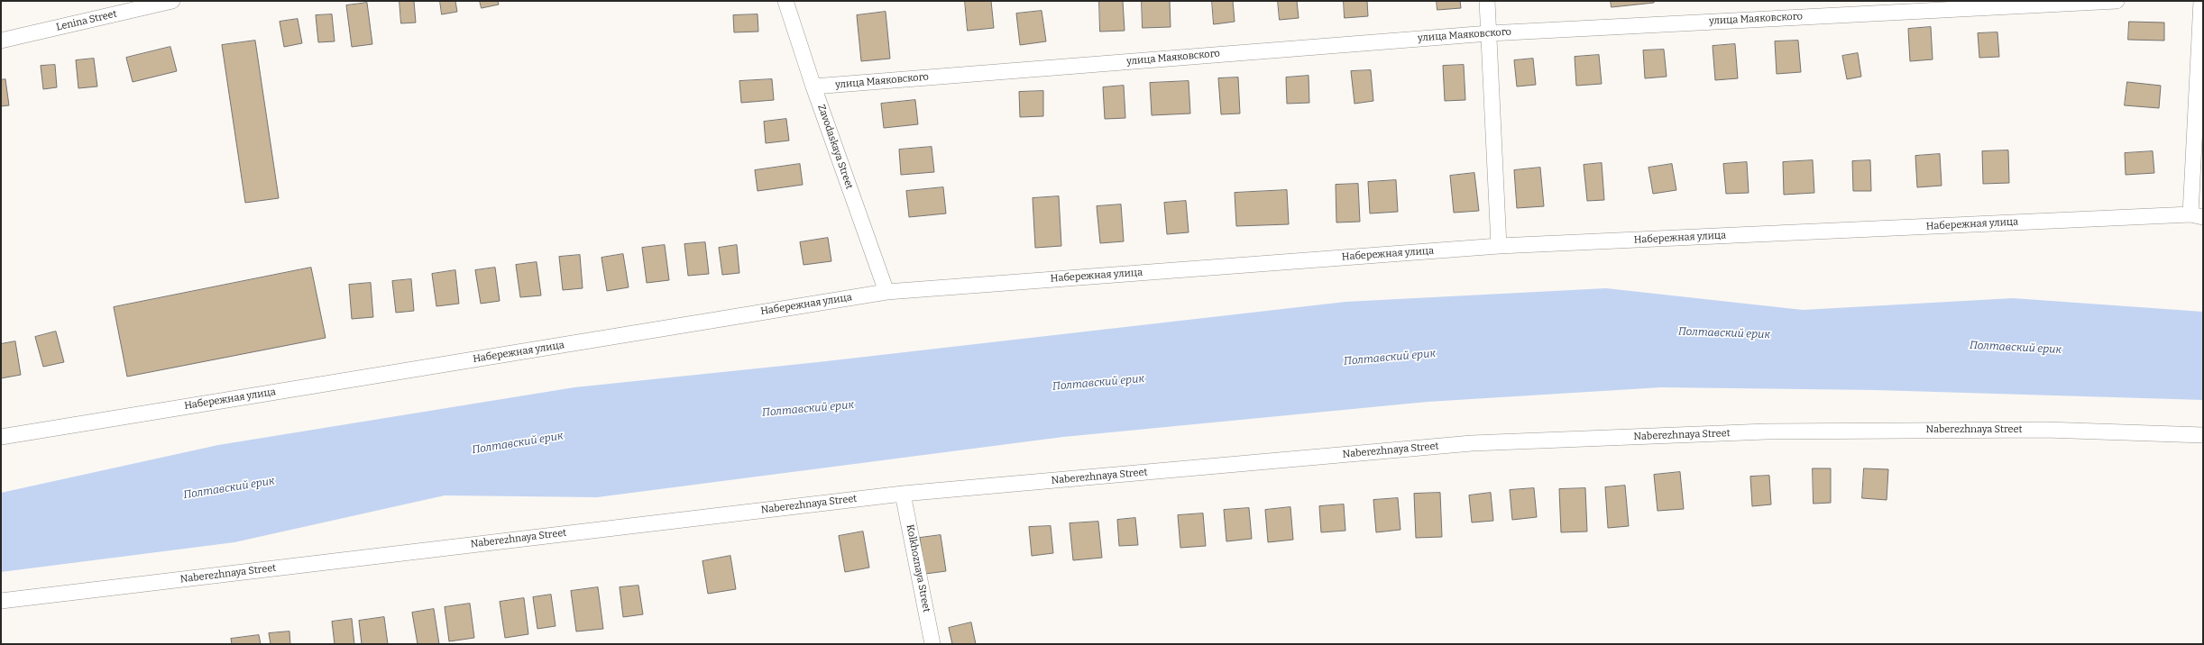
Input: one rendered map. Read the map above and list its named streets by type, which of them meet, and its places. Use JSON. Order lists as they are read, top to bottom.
{
  "streets": {
    "street": [
      "улица Маяковского",
      "Lenina Street",
      "Zavodaskaya Street",
      "Набережная улица",
      "Naberezhnaya Street",
      "Kolkhoznaya Street"
    ]
  },
  "crossings": [
    ["улица Маяковского", "Zavodaskaya Street"],
    ["Zavodaskaya Street", "Набережная улица"],
    ["Naberezhnaya Street", "Kolkhoznaya Street"]
  ],
  "water": ["Полтавский ерик"]
}
